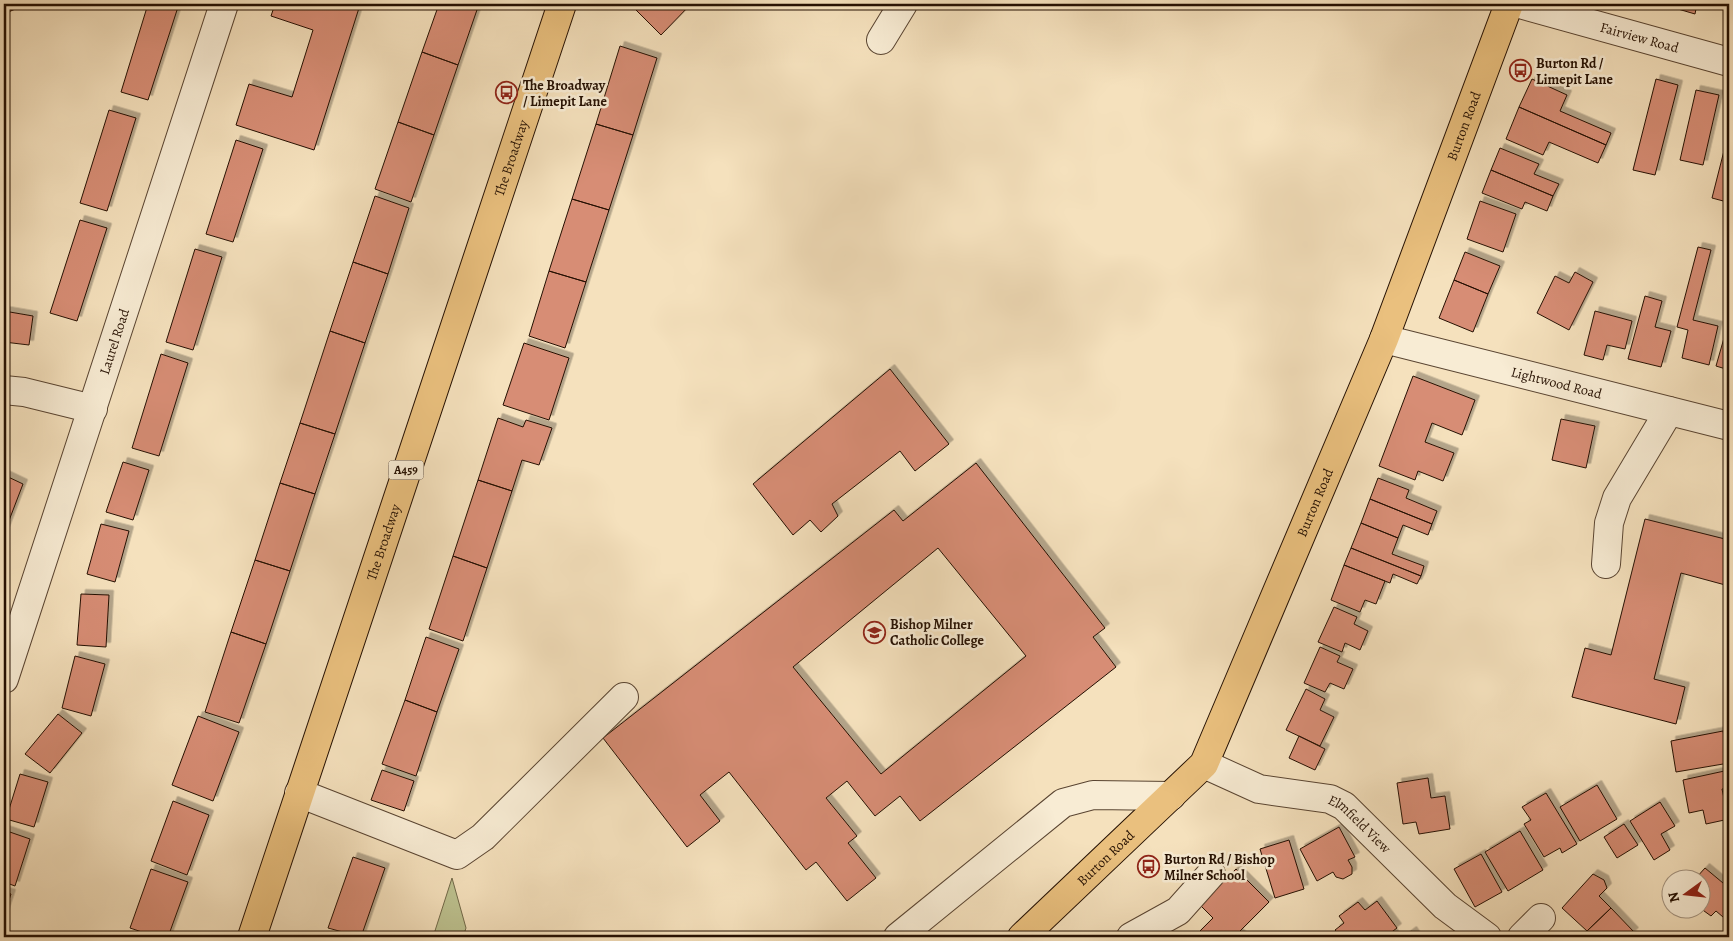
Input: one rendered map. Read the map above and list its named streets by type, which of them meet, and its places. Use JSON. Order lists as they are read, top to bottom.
{
  "streets": {
    "main road": ["Burton Road", "The Broadway", "A459"],
    "street": [
      "Fairview Road",
      "Laurel Road",
      "Lightwood Road",
      "Elmfield View"
    ]
  },
  "crossings": [
    ["Burton Road", "Lightwood Road"],
    ["Burton Road", "Elmfield View"]
  ],
  "places": {
    "bus stop": ["Burton Rd / Limepit Lane", "The Broadway / Limepit Lane", "Burton Rd / Bishop Milner School"],
    "school or university": ["Bishop Milner Catholic College"]
  },
  "north": "left"
}
